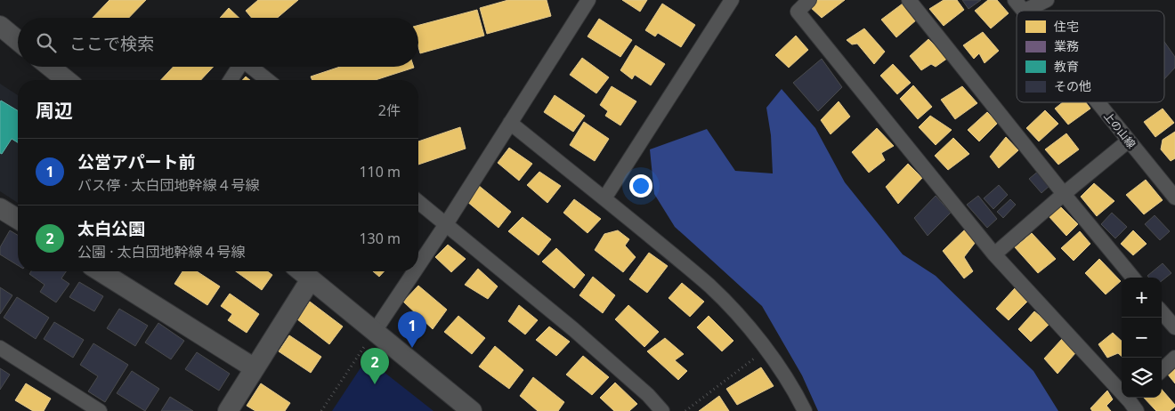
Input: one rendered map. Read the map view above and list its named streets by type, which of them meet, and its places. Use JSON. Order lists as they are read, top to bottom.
{
  "streets": {
    "street": ["上の山線"]
  },
  "legend": [
    "住宅",
    "業務",
    "教育",
    "その他"
  ],
  "page": {
    "search": "ここで検索",
    "heading": ["周辺", "2件"],
    "list": [
      {
        "mark": "1",
        "name": "公営アパート前",
        "note": "バス停 · 太白団地幹線４号線",
        "value": "110 m"
      },
      {
        "mark": "2",
        "name": "太白公園",
        "note": "公園 · 太白団地幹線４号線",
        "value": "130 m"
      }
    ],
    "map_buttons": ["+", "−"],
    "pins": ["1", "2"]
  }
}
